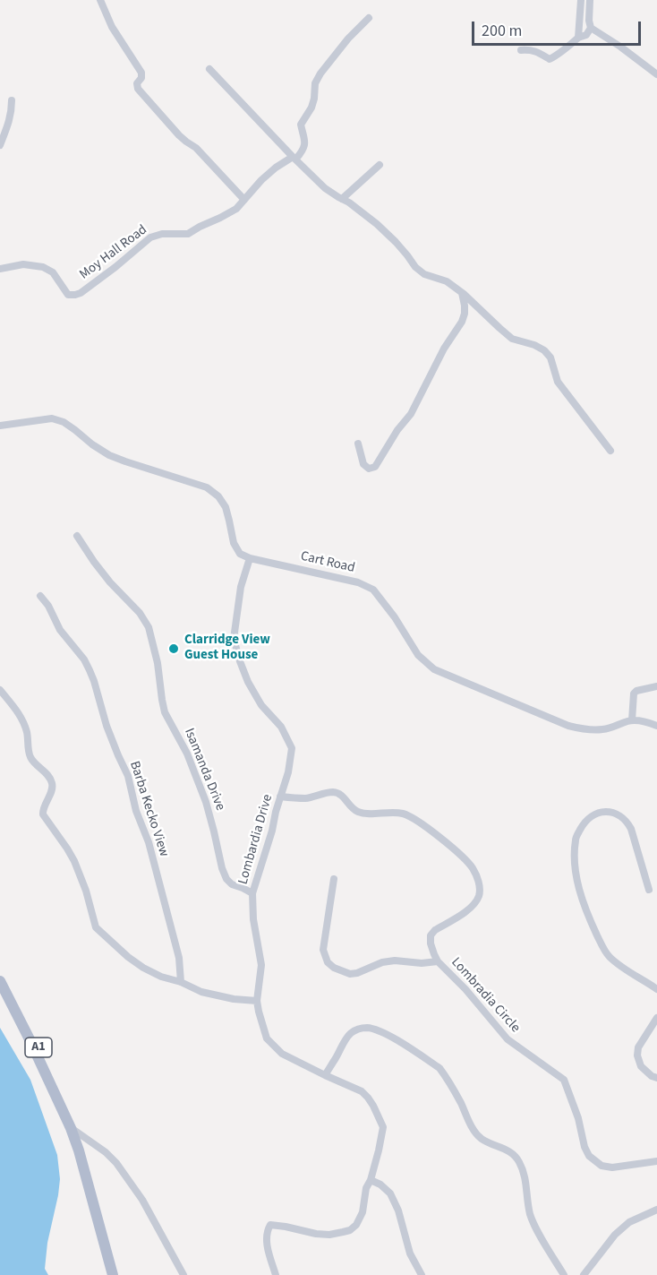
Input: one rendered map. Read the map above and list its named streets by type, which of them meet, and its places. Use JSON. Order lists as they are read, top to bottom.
{
  "streets": {
    "main road": ["A1"],
    "street": [
      "Moy Hall Road",
      "Cart Road",
      "Isamanda Drive",
      "Barba Kecko View",
      "Lombardia Drive",
      "Lombradia Circle"
    ]
  },
  "crossings": [
    ["Cart Road", "Lombardia Drive"],
    ["Isamanda Drive", "Lombardia Drive"],
    ["Lombardia Drive", "Lombradia Circle"]
  ],
  "places": ["Clarridge View Guest House"],
  "scale_bar": "200 m"
}
